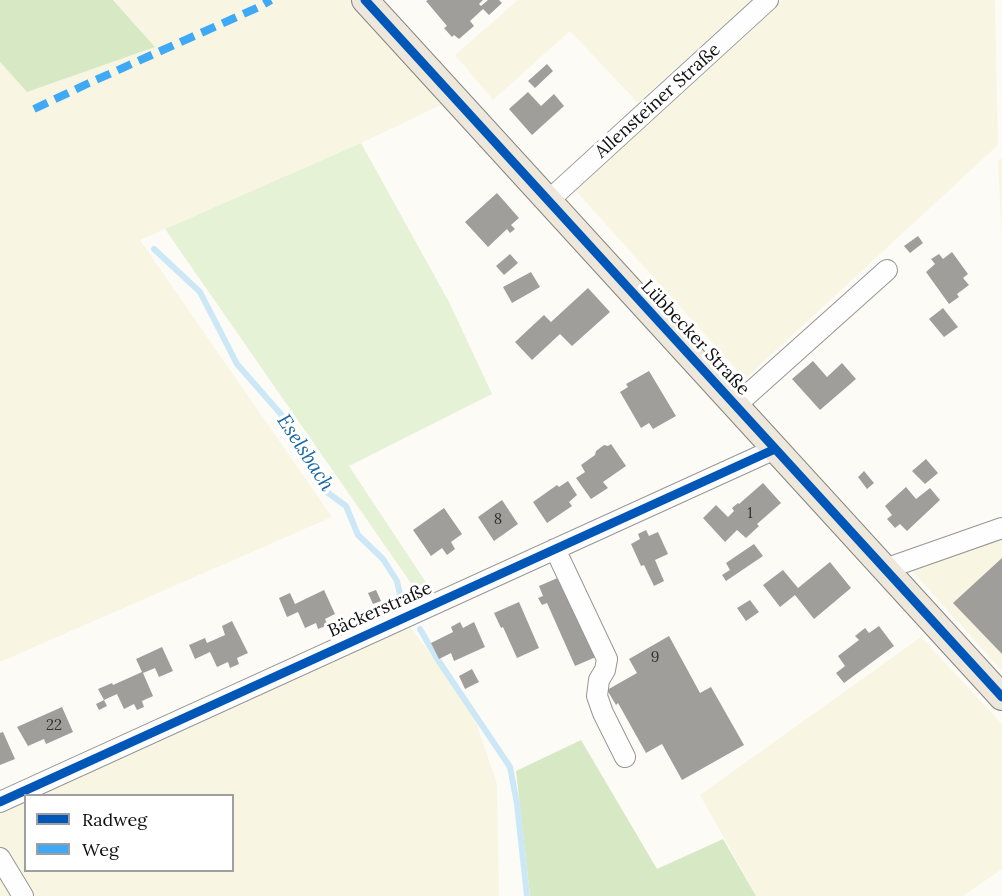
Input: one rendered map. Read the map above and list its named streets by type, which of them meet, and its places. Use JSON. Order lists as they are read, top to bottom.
{
  "streets": {
    "main road": ["Lübbecker Straße"],
    "street": ["Allensteiner Straße", "Bäckerstraße"]
  },
  "crossings": [
    ["Allensteiner Straße", "Lübbecker Straße"],
    ["Lübbecker Straße", "Bäckerstraße"]
  ],
  "water": ["Eselsbach"],
  "house_numbers": [
    "1",
    "8",
    "9",
    "22"
  ],
  "legend": ["Radweg", "Weg"]
}
